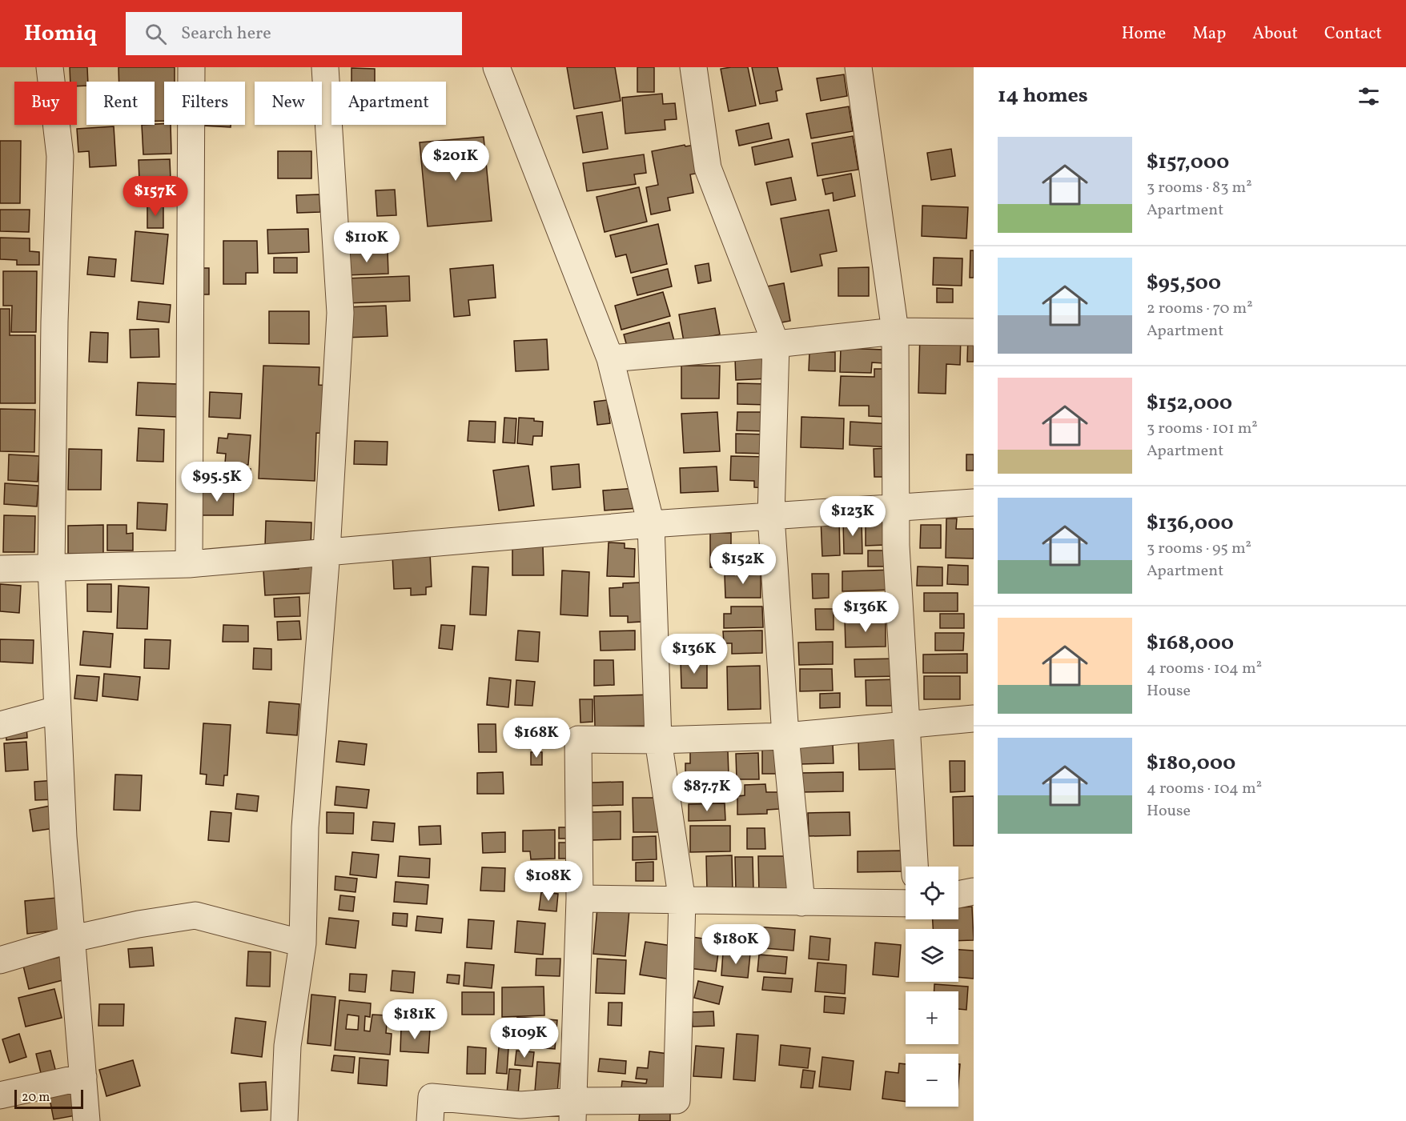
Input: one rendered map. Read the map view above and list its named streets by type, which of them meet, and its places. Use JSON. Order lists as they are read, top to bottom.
{
  "scale_bar": "20 m",
  "page": {
    "header": "Homiq",
    "search": "Search here",
    "nav": [
      "Home",
      "Map",
      "About",
      "Contact"
    ],
    "heading": "14 homes",
    "chip": [
      "Buy",
      "Rent",
      "Filters",
      "New",
      "Apartment"
    ],
    "list": [
      {
        "name": "$157,000",
        "note": "3 rooms · 83 m² · Apartment"
      },
      {
        "name": "$95,500",
        "note": "2 rooms · 70 m² · Apartment"
      },
      {
        "name": "$152,000",
        "note": "3 rooms · 101 m² · Apartment"
      },
      {
        "name": "$136,000",
        "note": "3 rooms · 95 m² · Apartment"
      },
      {
        "name": "$168,000",
        "note": "4 rooms · 104 m² · House"
      },
      {
        "name": "$180,000",
        "note": "4 rooms · 104 m² · House"
      }
    ],
    "price": [
      "$201K",
      "$157K",
      "$110K",
      "$95.5K",
      "$123K",
      "$152K",
      "$136K",
      "$136K",
      "$168K",
      "$87.7K",
      "$108K",
      "$180K",
      "$181K",
      "$109K"
    ],
    "map_buttons": ["+", "−"],
    "scale": "20 m"
  }
}
